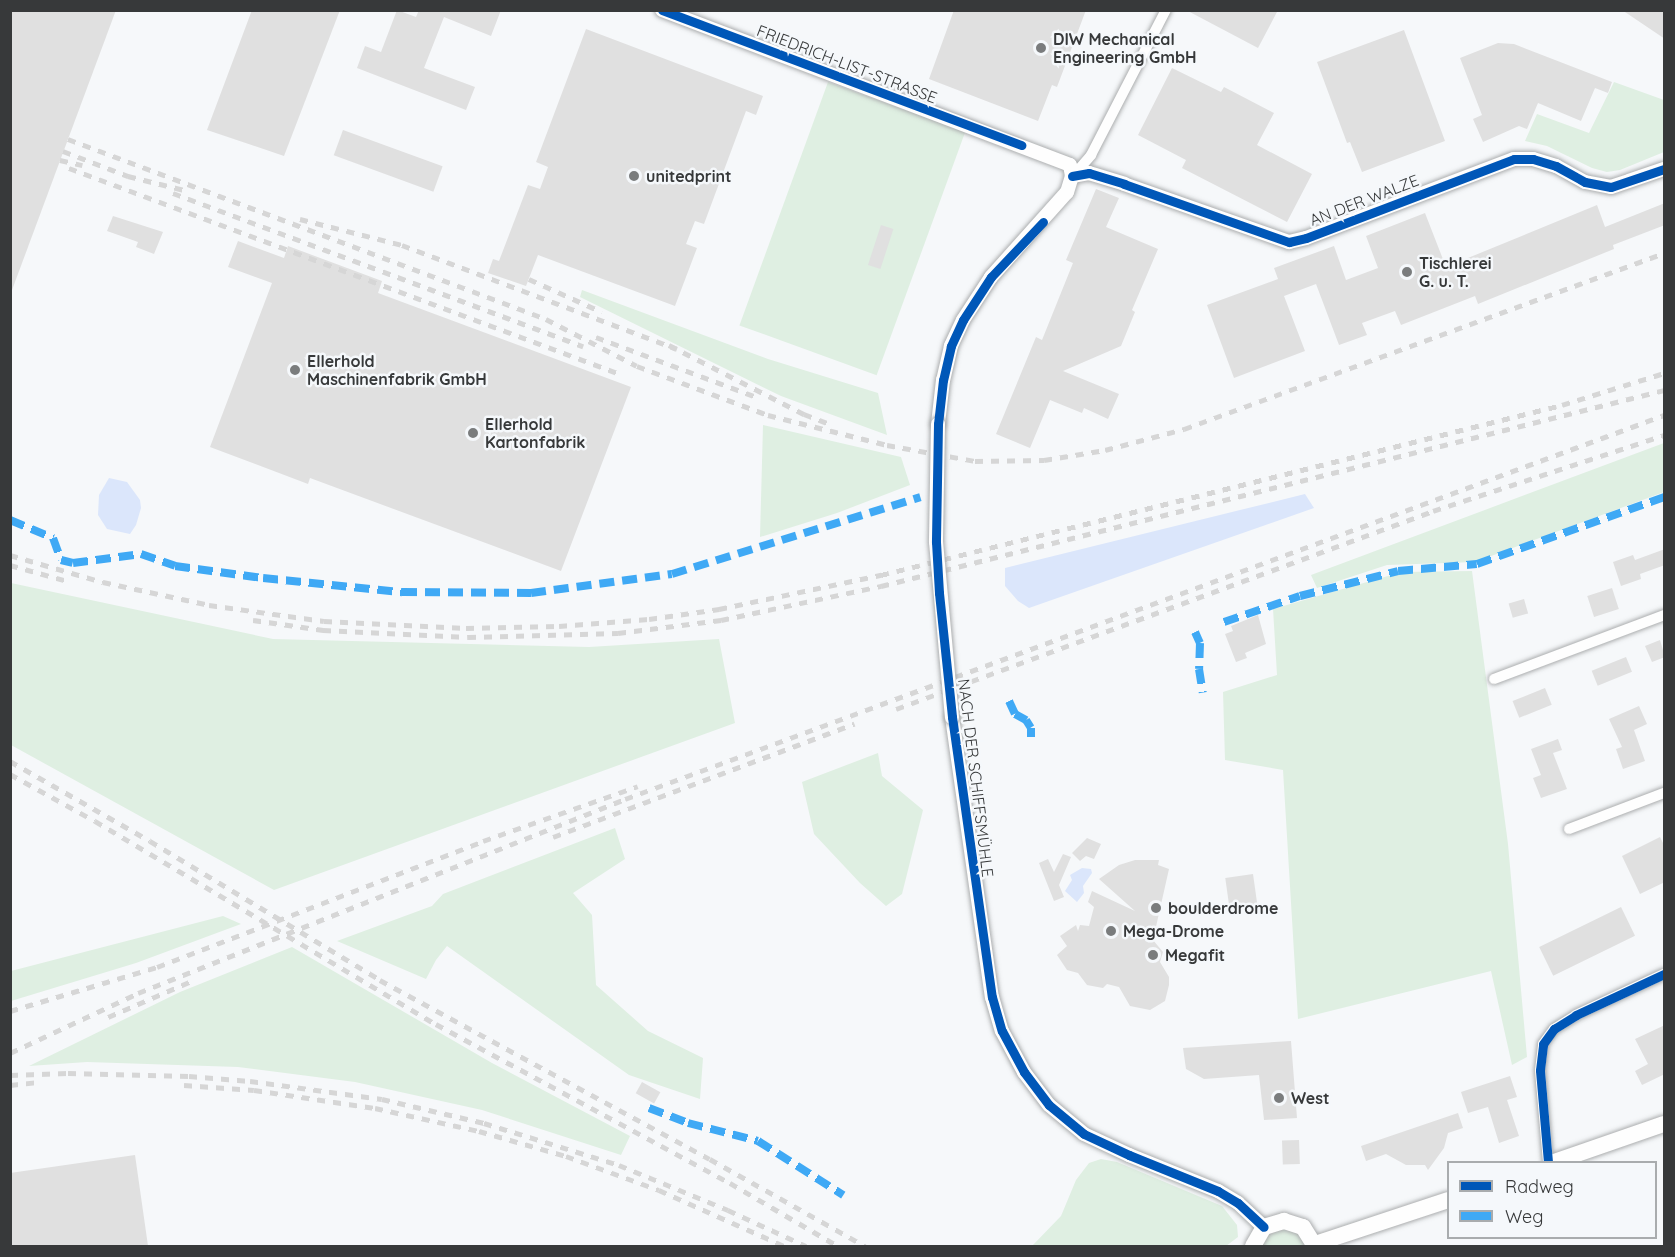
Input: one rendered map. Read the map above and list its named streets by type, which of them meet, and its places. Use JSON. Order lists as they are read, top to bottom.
{
  "streets": {
    "street": ["FRIEDRICH-LIST-STRASSE", "AN DER WALZE", "NACH DER SCHIFFSMÜHLE"]
  },
  "crossings": [
    ["FRIEDRICH-LIST-STRASSE", "AN DER WALZE"],
    ["FRIEDRICH-LIST-STRASSE", "NACH DER SCHIFFSMÜHLE"],
    ["AN DER WALZE", "NACH DER SCHIFFSMÜHLE"]
  ],
  "places": [
    "DIW Mechanical Engineering GmbH",
    "unitedprint",
    "Tischlerei G. u. T.",
    "Ellerhold Maschinenfabrik GmbH",
    "Ellerhold Kartonfabrik",
    "boulderdrome",
    "Mega-Drome",
    "Megafit",
    "West"
  ],
  "legend": ["Radweg", "Weg"]
}
